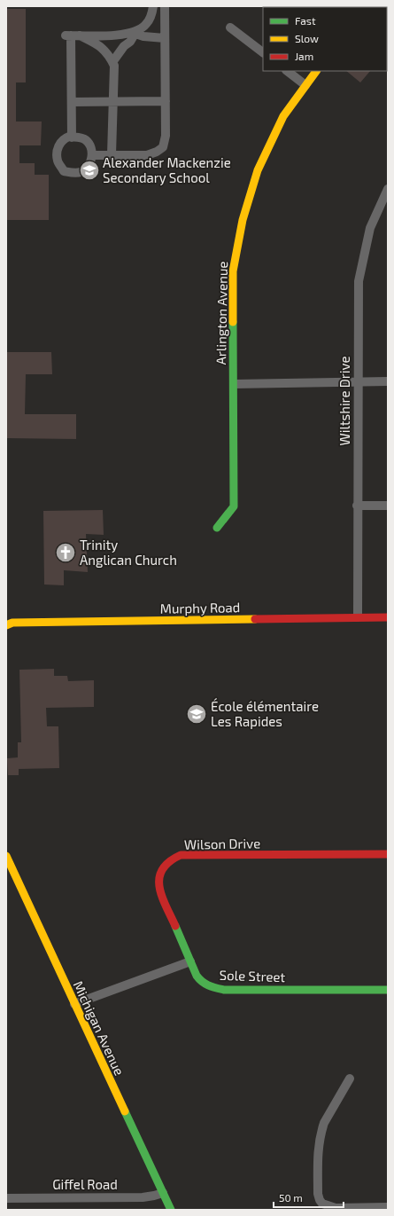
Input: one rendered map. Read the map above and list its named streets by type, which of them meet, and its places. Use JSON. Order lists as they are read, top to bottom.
{
  "streets": {
    "street": [
      "Arlington Avenue",
      "Wiltshire Drive",
      "Murphy Road",
      "Wilson Drive",
      "Sole Street",
      "Michigan Avenue",
      "Giffel Road"
    ]
  },
  "crossings": [
    ["Wiltshire Drive", "Murphy Road"],
    ["Wilson Drive", "Sole Street"],
    ["Michigan Avenue", "Giffel Road"]
  ],
  "places": {
    "school or university": ["Alexander Mackenzie Secondary School", "École élémentaire Les Rapides"],
    "church": ["Trinity Anglican Church"]
  },
  "legend": ["Fast", "Slow", "Jam"],
  "scale_bar": "50 m"
}
